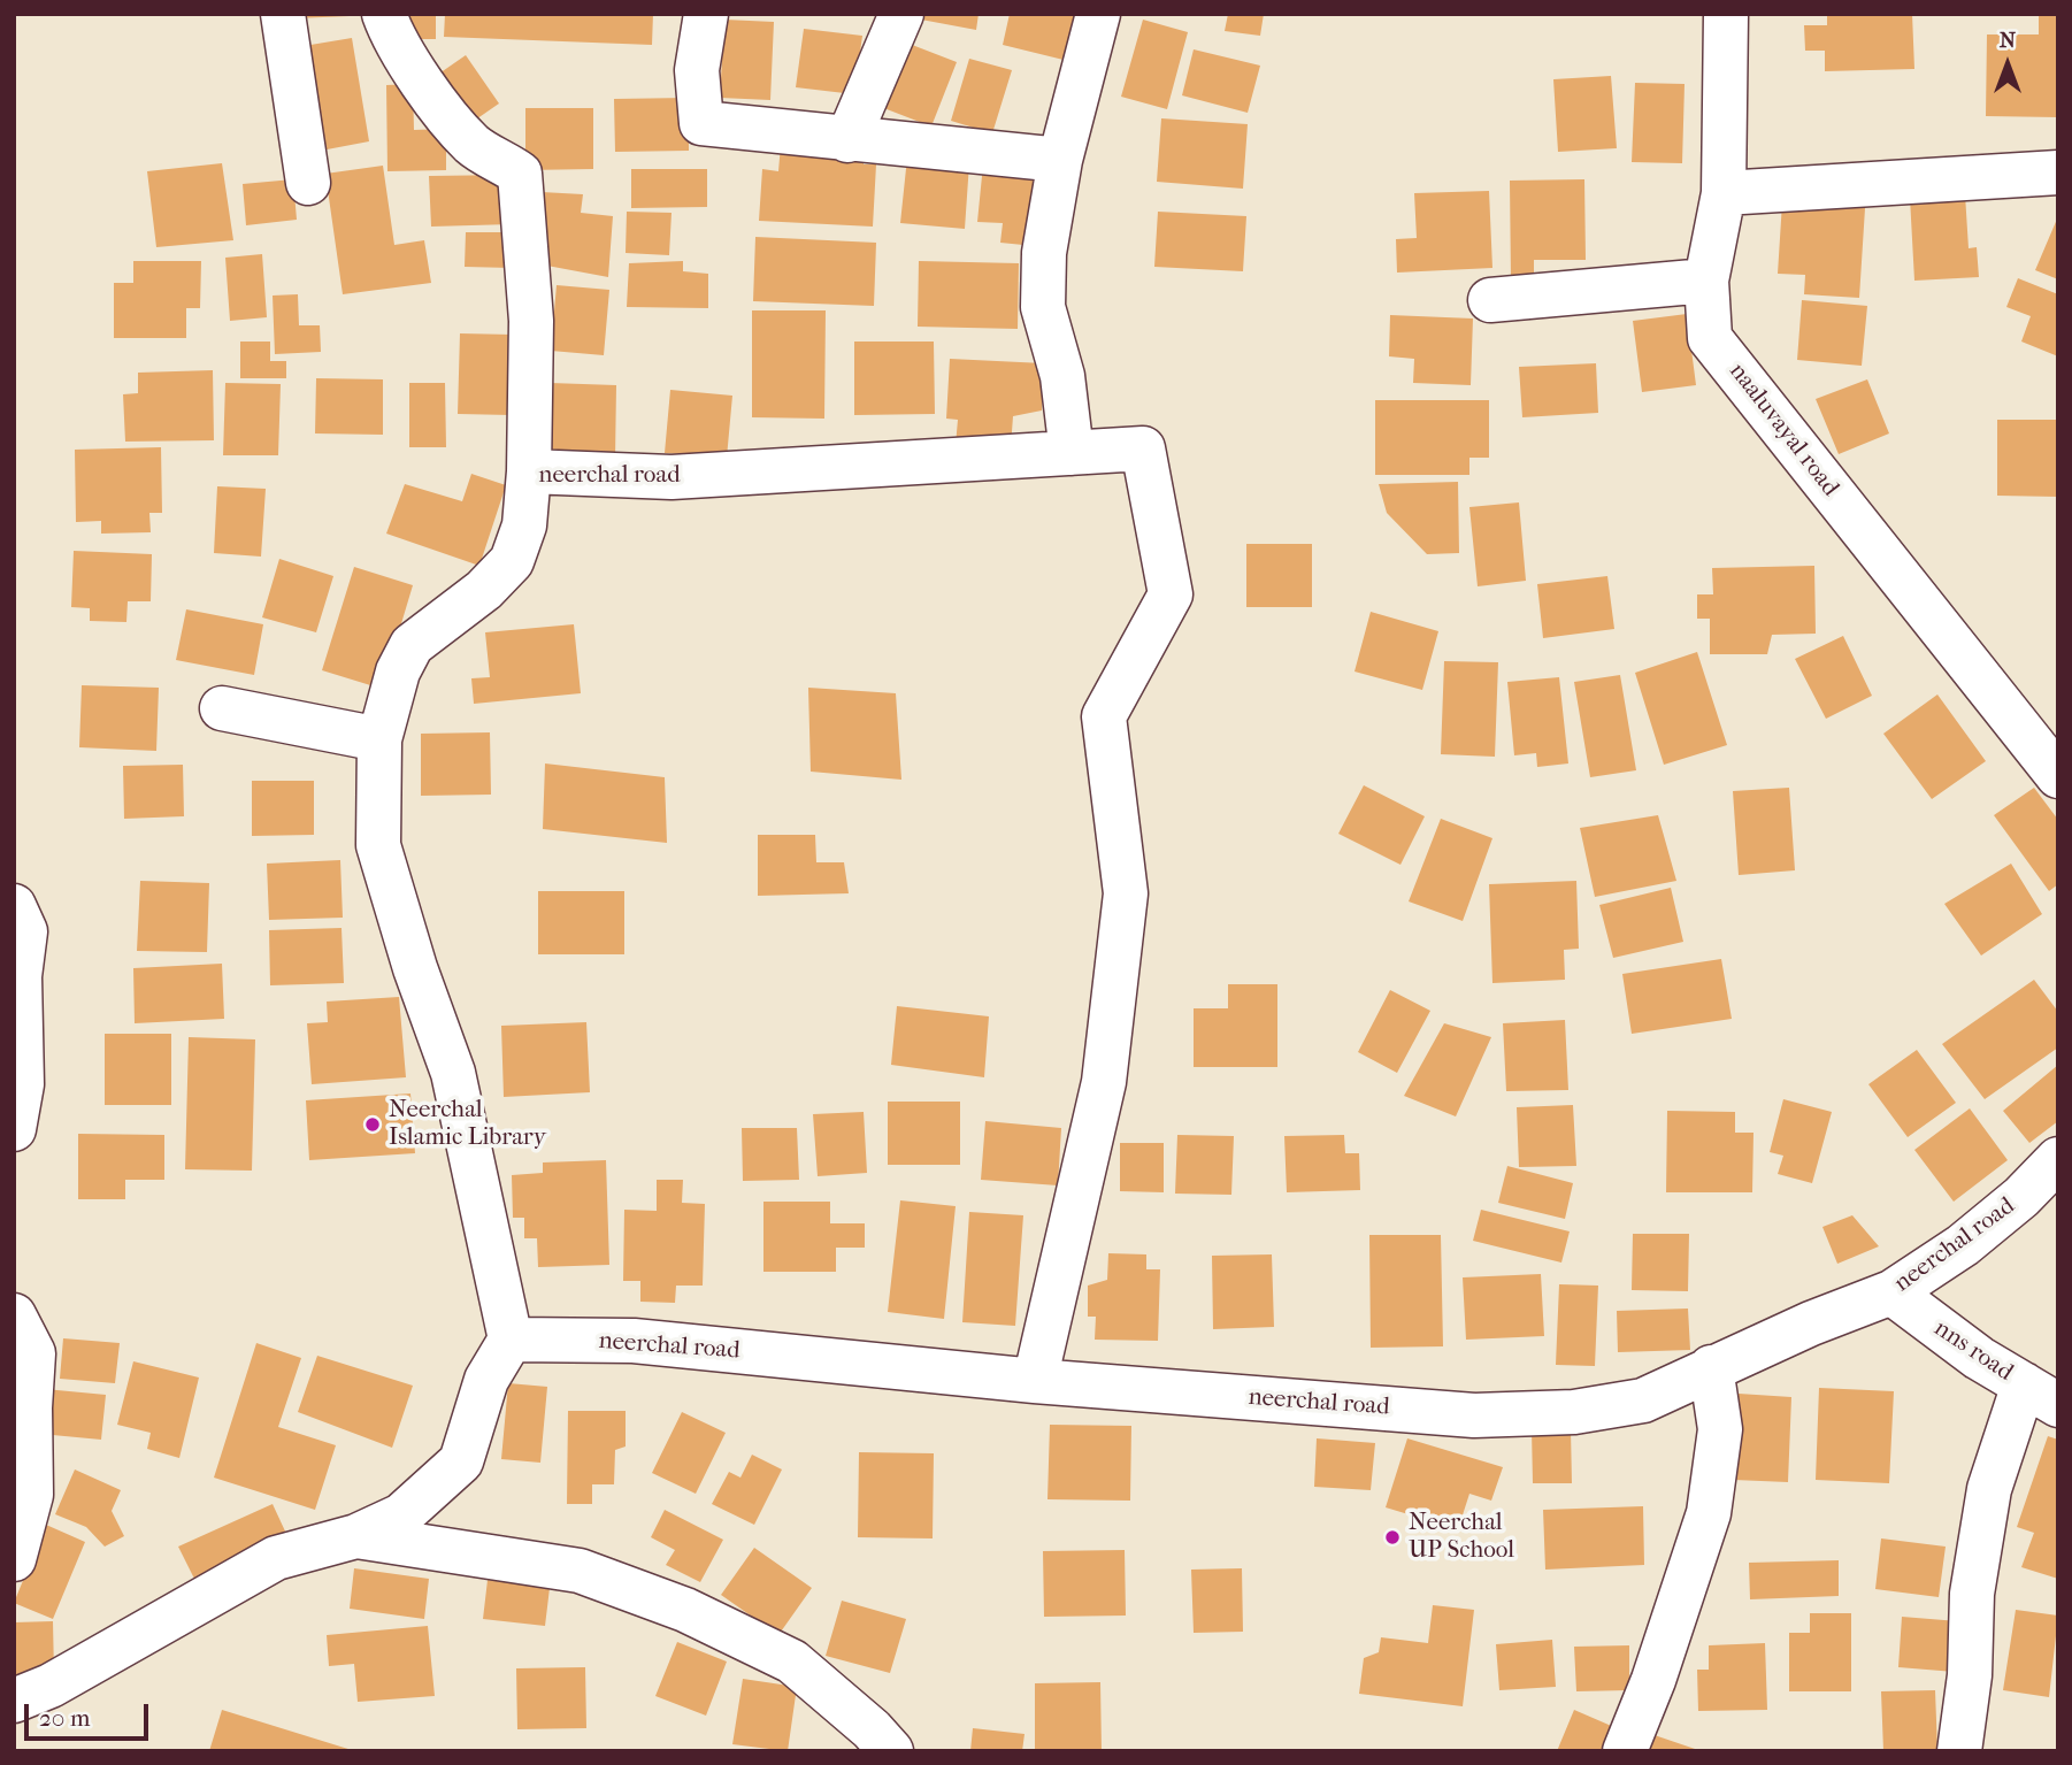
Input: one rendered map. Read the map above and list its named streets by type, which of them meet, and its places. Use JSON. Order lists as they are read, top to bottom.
{
  "streets": {
    "street": ["naaluvayal road", "neerchal road", "nns road"]
  },
  "crossings": [
    ["neerchal road", "nns road"]
  ],
  "places": ["Neerchal Islamic Library", "Neerchal UP School"],
  "scale_bar": "20 m",
  "north": "top"
}
